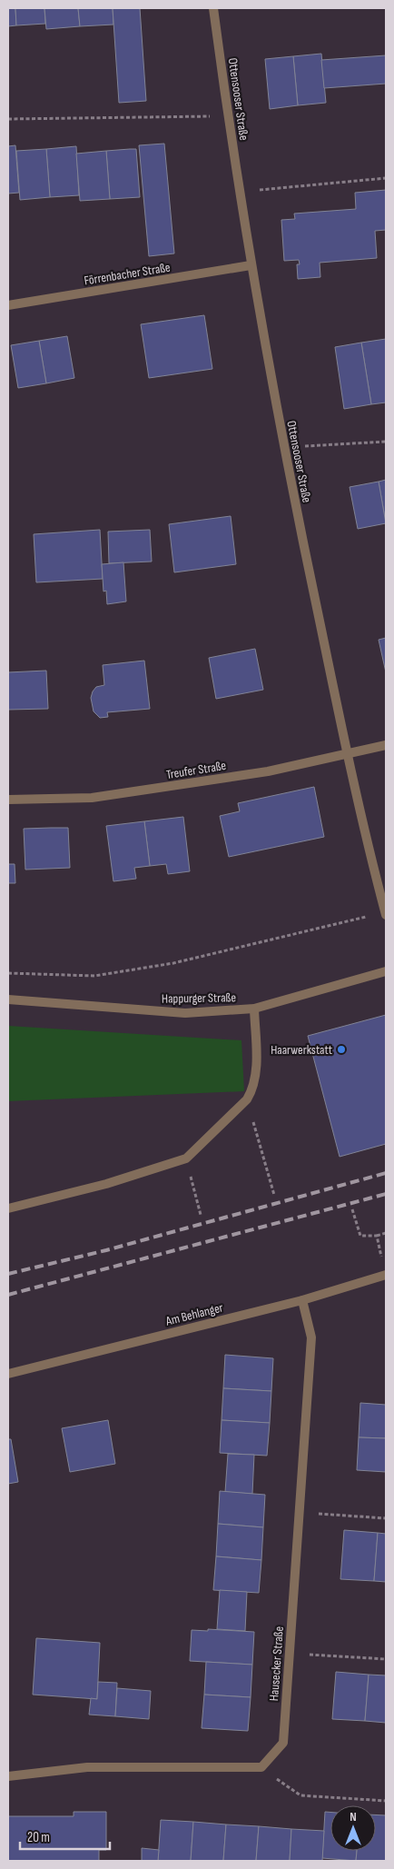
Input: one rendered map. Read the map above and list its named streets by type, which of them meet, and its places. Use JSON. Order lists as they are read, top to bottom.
{
  "streets": {
    "street": [
      "Ottensooser Straße",
      "Förrenbacher Straße",
      "Treufer Straße",
      "Happurger Straße",
      "Am Behlanger",
      "Hausecker Straße"
    ]
  },
  "crossings": [
    ["Ottensooser Straße", "Förrenbacher Straße"],
    ["Ottensooser Straße", "Treufer Straße"],
    ["Am Behlanger", "Hausecker Straße"]
  ],
  "places": ["Haarwerkstatt"],
  "scale_bar": "20 m",
  "north": "top"
}
